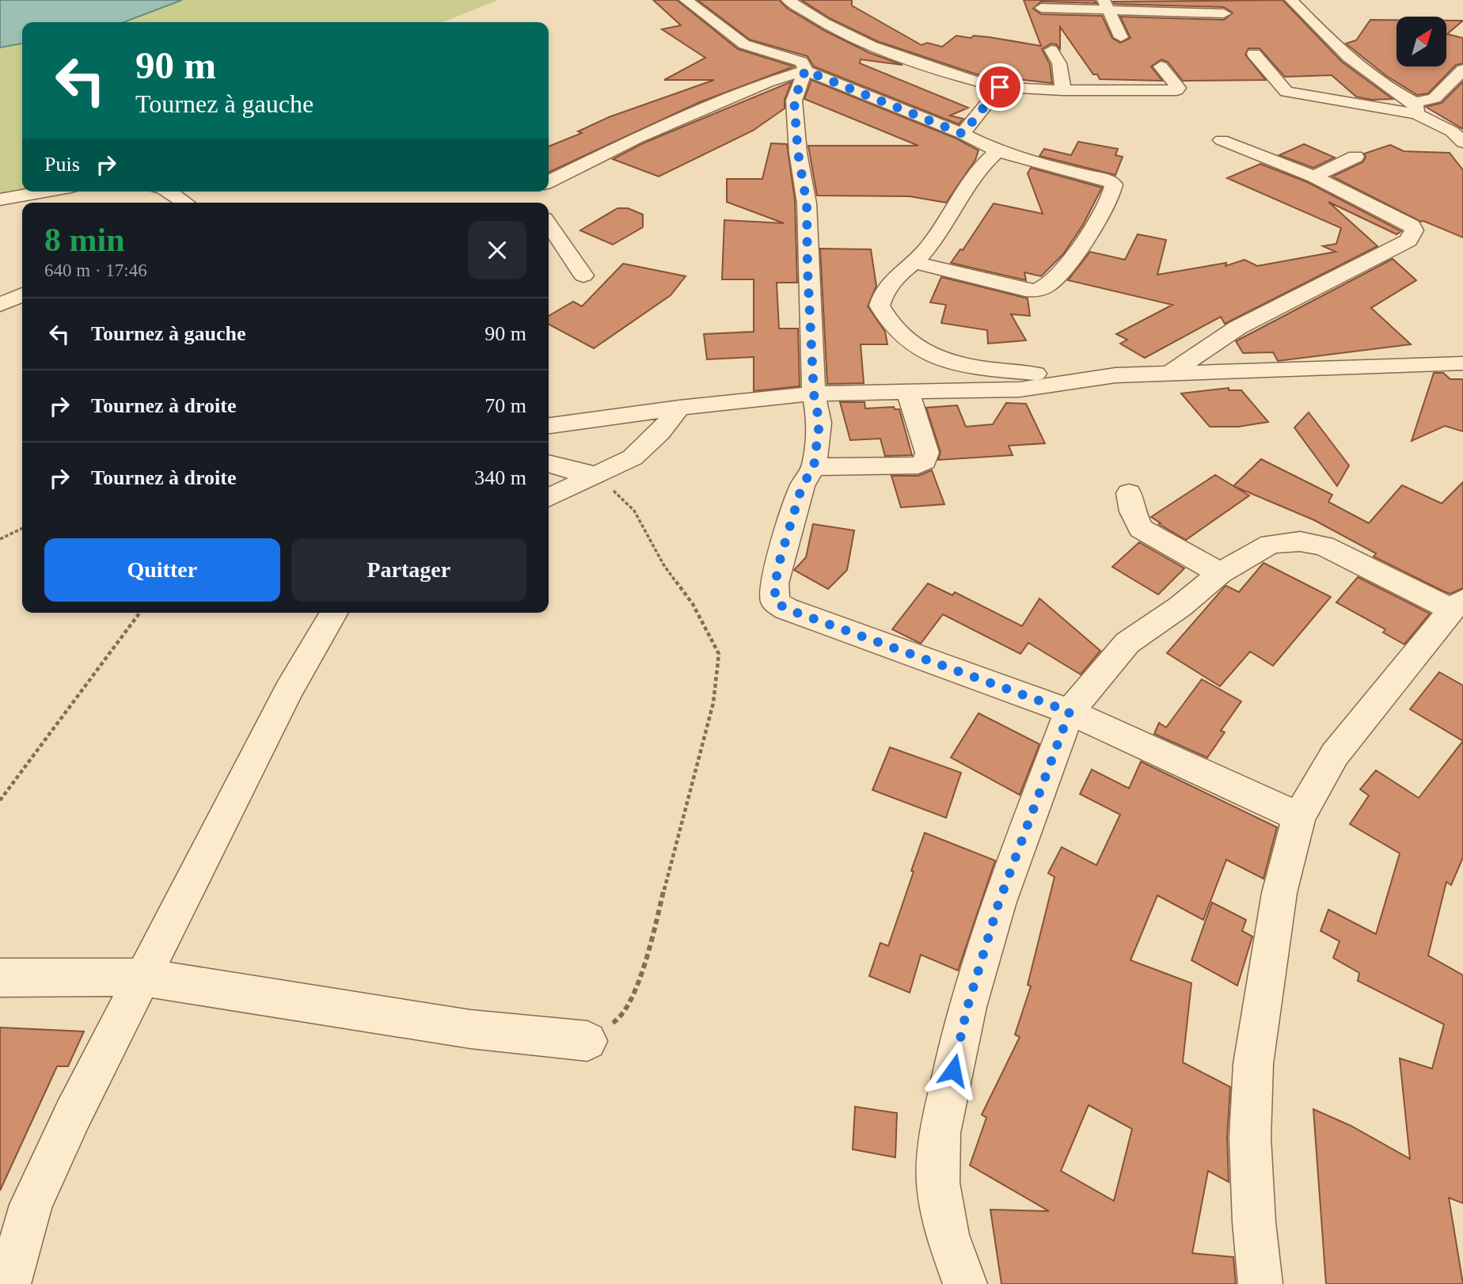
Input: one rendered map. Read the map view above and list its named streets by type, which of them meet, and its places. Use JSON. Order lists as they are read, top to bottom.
{
  "north": "top right",
  "page": {
    "turn": ["90 m", "Tournez à gauche"],
    "then": "Puis",
    "heading": ["8 min", "640 m · 17:46"],
    "list": [
      {
        "name": "Tournez à gauche",
        "value": "90 m"
      },
      {
        "name": "Tournez à droite",
        "value": "70 m"
      },
      {
        "name": "Tournez à droite",
        "value": "340 m"
      }
    ],
    "buttons": ["Quitter", "Partager"]
  }
}
